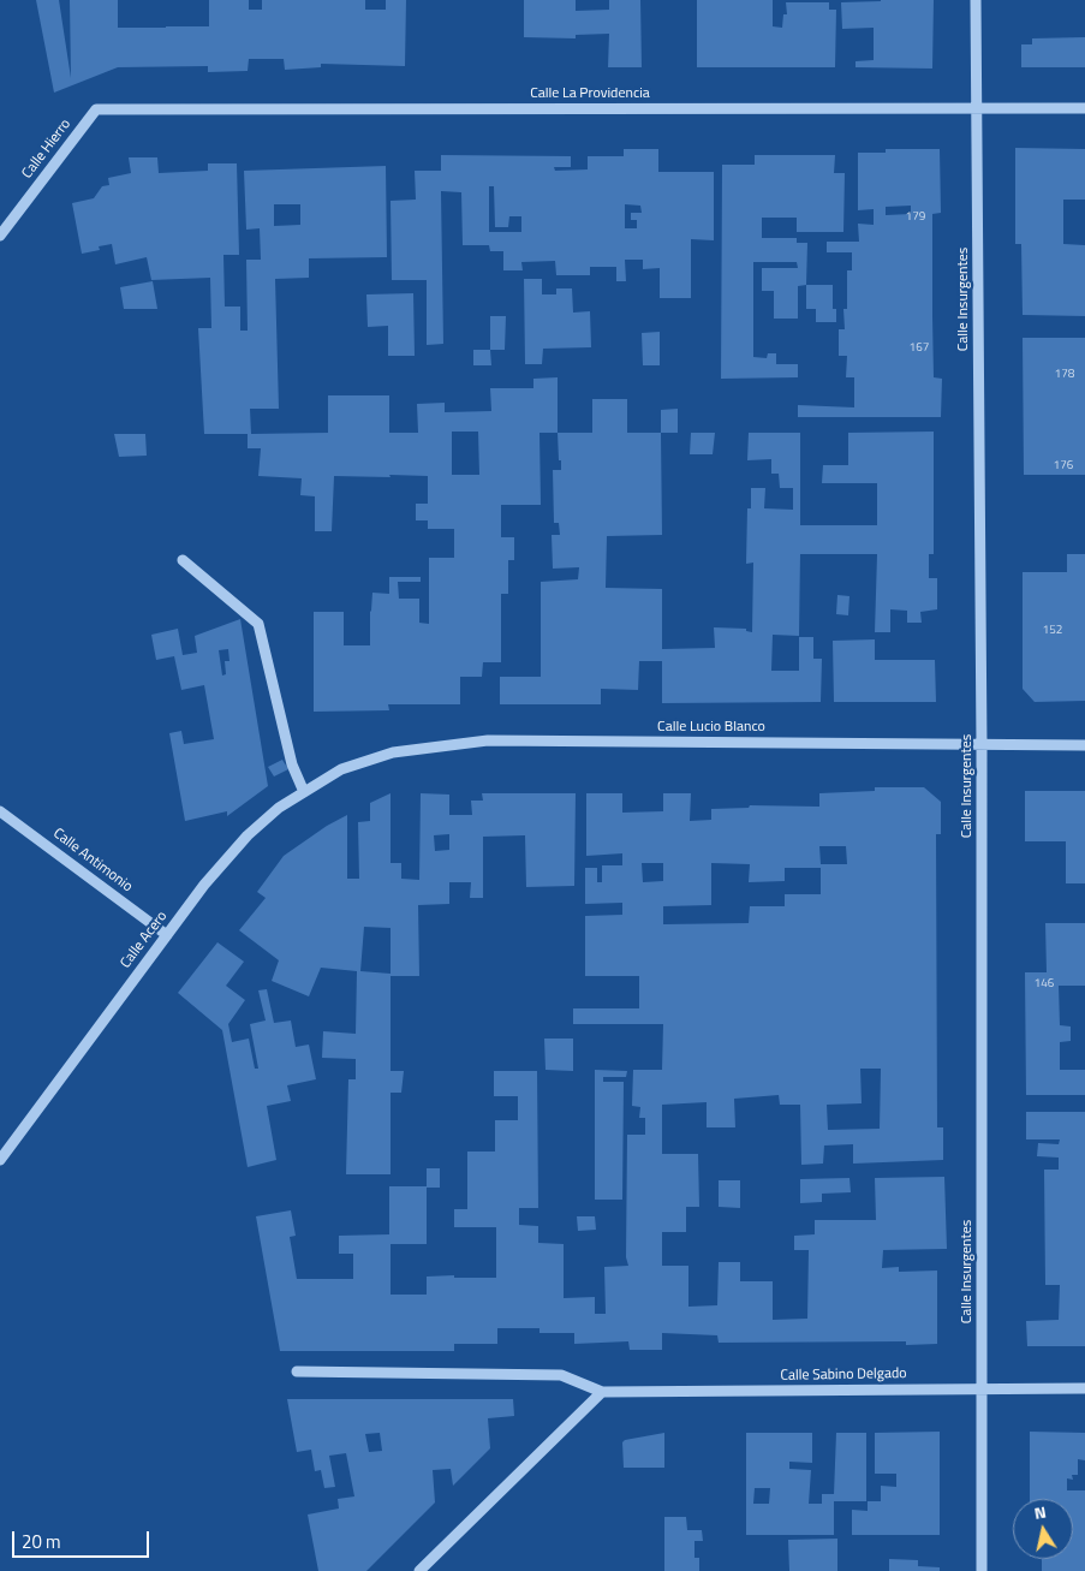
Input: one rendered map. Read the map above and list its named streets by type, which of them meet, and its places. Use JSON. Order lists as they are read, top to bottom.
{
  "streets": {
    "street": [
      "Calle La Providencia",
      "Calle Hierro",
      "Calle Insurgentes",
      "Calle Lucio Blanco",
      "Calle Antimonio",
      "Calle Acero",
      "Calle Sabino Delgado"
    ]
  },
  "crossings": [
    ["Calle La Providencia", "Calle Hierro"],
    ["Calle La Providencia", "Calle Insurgentes"],
    ["Calle Insurgentes", "Calle Lucio Blanco"],
    ["Calle Insurgentes", "Calle Sabino Delgado"],
    ["Calle Lucio Blanco", "Calle Acero"],
    ["Calle Antimonio", "Calle Acero"]
  ],
  "house_numbers": [
    "179",
    "167",
    "178",
    "176",
    "152",
    "146"
  ],
  "scale_bar": "20 m",
  "north": "top"
}
